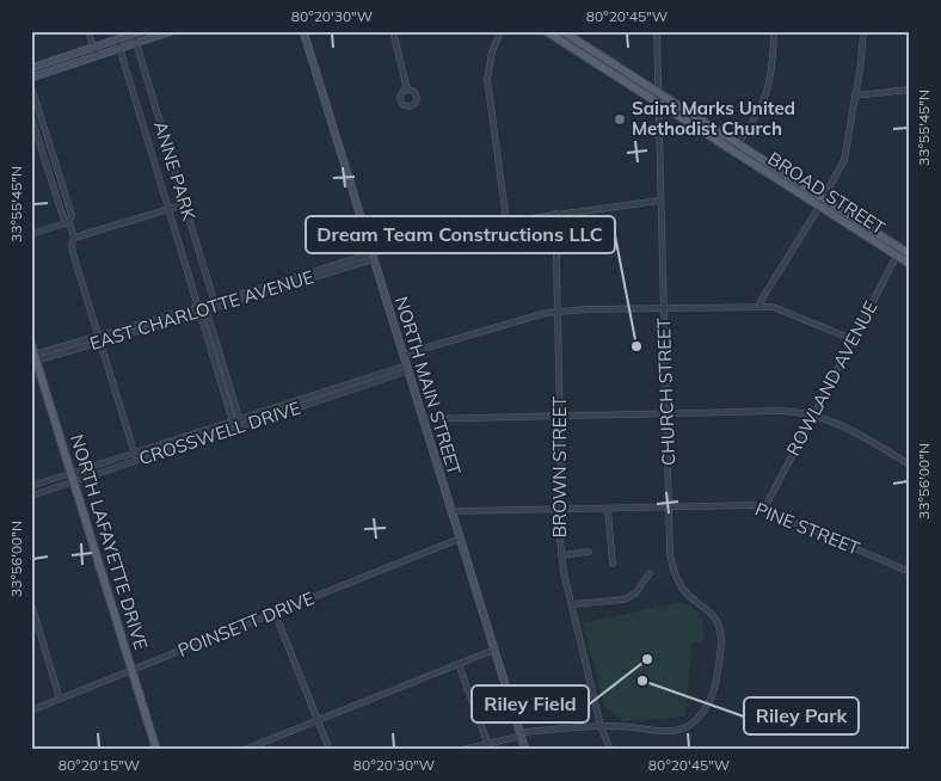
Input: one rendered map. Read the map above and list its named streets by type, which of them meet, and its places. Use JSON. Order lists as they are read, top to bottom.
{
  "streets": {
    "main road": ["BROAD STREET", "NORTH MAIN STREET", "NORTH LAFAYETTE DRIVE"],
    "street": [
      "ANNE PARK",
      "EAST CHARLOTTE AVENUE",
      "ROWLAND AVENUE",
      "CHURCH STREET",
      "CROSSWELL DRIVE",
      "BROWN STREET",
      "PINE STREET",
      "POINSETT DRIVE"
    ]
  },
  "crossings": [
    ["ANNE PARK", "EAST CHARLOTTE AVENUE"],
    ["ANNE PARK", "CROSSWELL DRIVE"],
    ["BROAD STREET", "ROWLAND AVENUE"],
    ["BROAD STREET", "CHURCH STREET"],
    ["EAST CHARLOTTE AVENUE", "NORTH MAIN STREET"],
    ["EAST CHARLOTTE AVENUE", "CHURCH STREET"],
    ["EAST CHARLOTTE AVENUE", "BROWN STREET"],
    ["EAST CHARLOTTE AVENUE", "NORTH LAFAYETTE DRIVE"],
    ["ROWLAND AVENUE", "PINE STREET"],
    ["NORTH MAIN STREET", "CROSSWELL DRIVE"],
    ["NORTH MAIN STREET", "PINE STREET"],
    ["NORTH MAIN STREET", "POINSETT DRIVE"],
    ["CHURCH STREET", "BROWN STREET"],
    ["CHURCH STREET", "PINE STREET"],
    ["CROSSWELL DRIVE", "NORTH LAFAYETTE DRIVE"],
    ["BROWN STREET", "PINE STREET"],
    ["NORTH LAFAYETTE DRIVE", "POINSETT DRIVE"]
  ],
  "places": [
    "Saint Marks United Methodist Church",
    "Dream Team Constructions LLC",
    "Riley Field",
    "Riley Park"
  ],
  "coordinates": [
    "80°20'30\"W",
    "80°20'45\"W",
    "33°55'45\"N",
    "33°56'00\"N",
    "80°20'15\"W"
  ]
}
